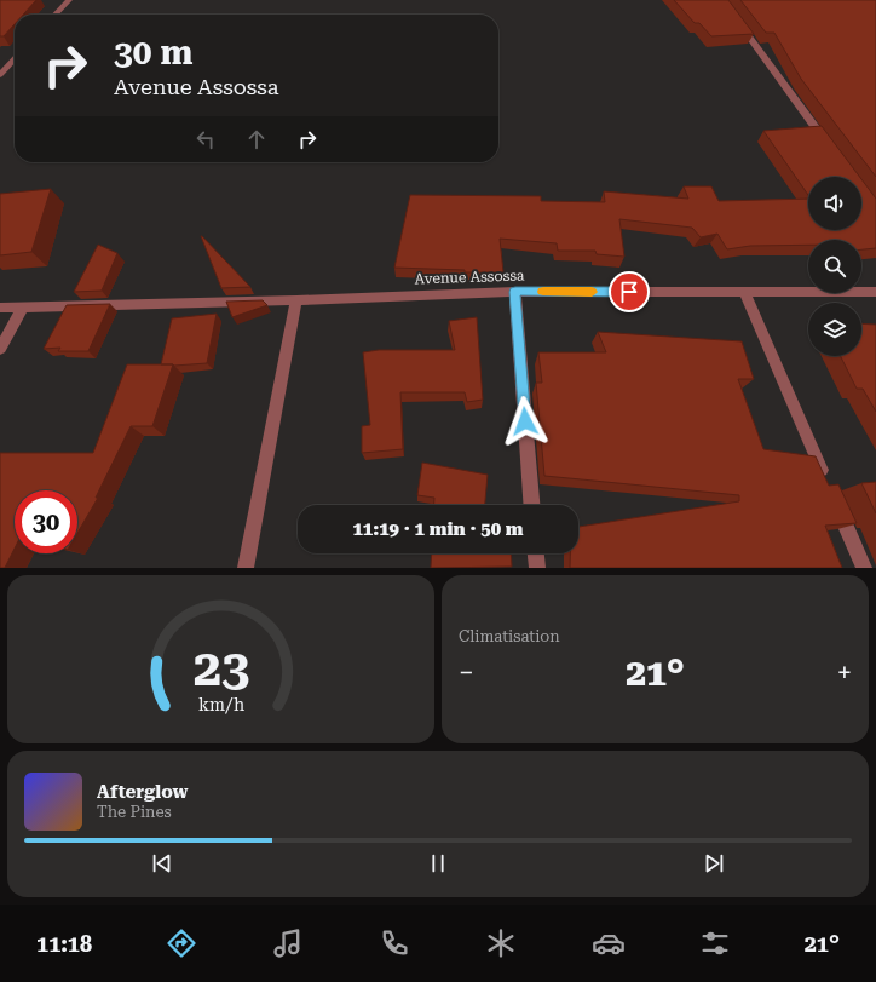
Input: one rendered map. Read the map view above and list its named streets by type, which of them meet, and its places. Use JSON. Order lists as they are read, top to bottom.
{
  "streets": {
    "street": ["Avenue Assossa"]
  },
  "page": {
    "turn": ["30 m", "Avenue Assossa"],
    "limit": "30",
    "trip": "11:19 · 1 min · 50 m",
    "tile": "Climatisation",
    "heat": ["−", "21°", "+"],
    "song": ["Afterglow", "The Pines"],
    "tabs": ["11:18", "21°"],
    "gauge": ["23", "km/h"]
  }
}
